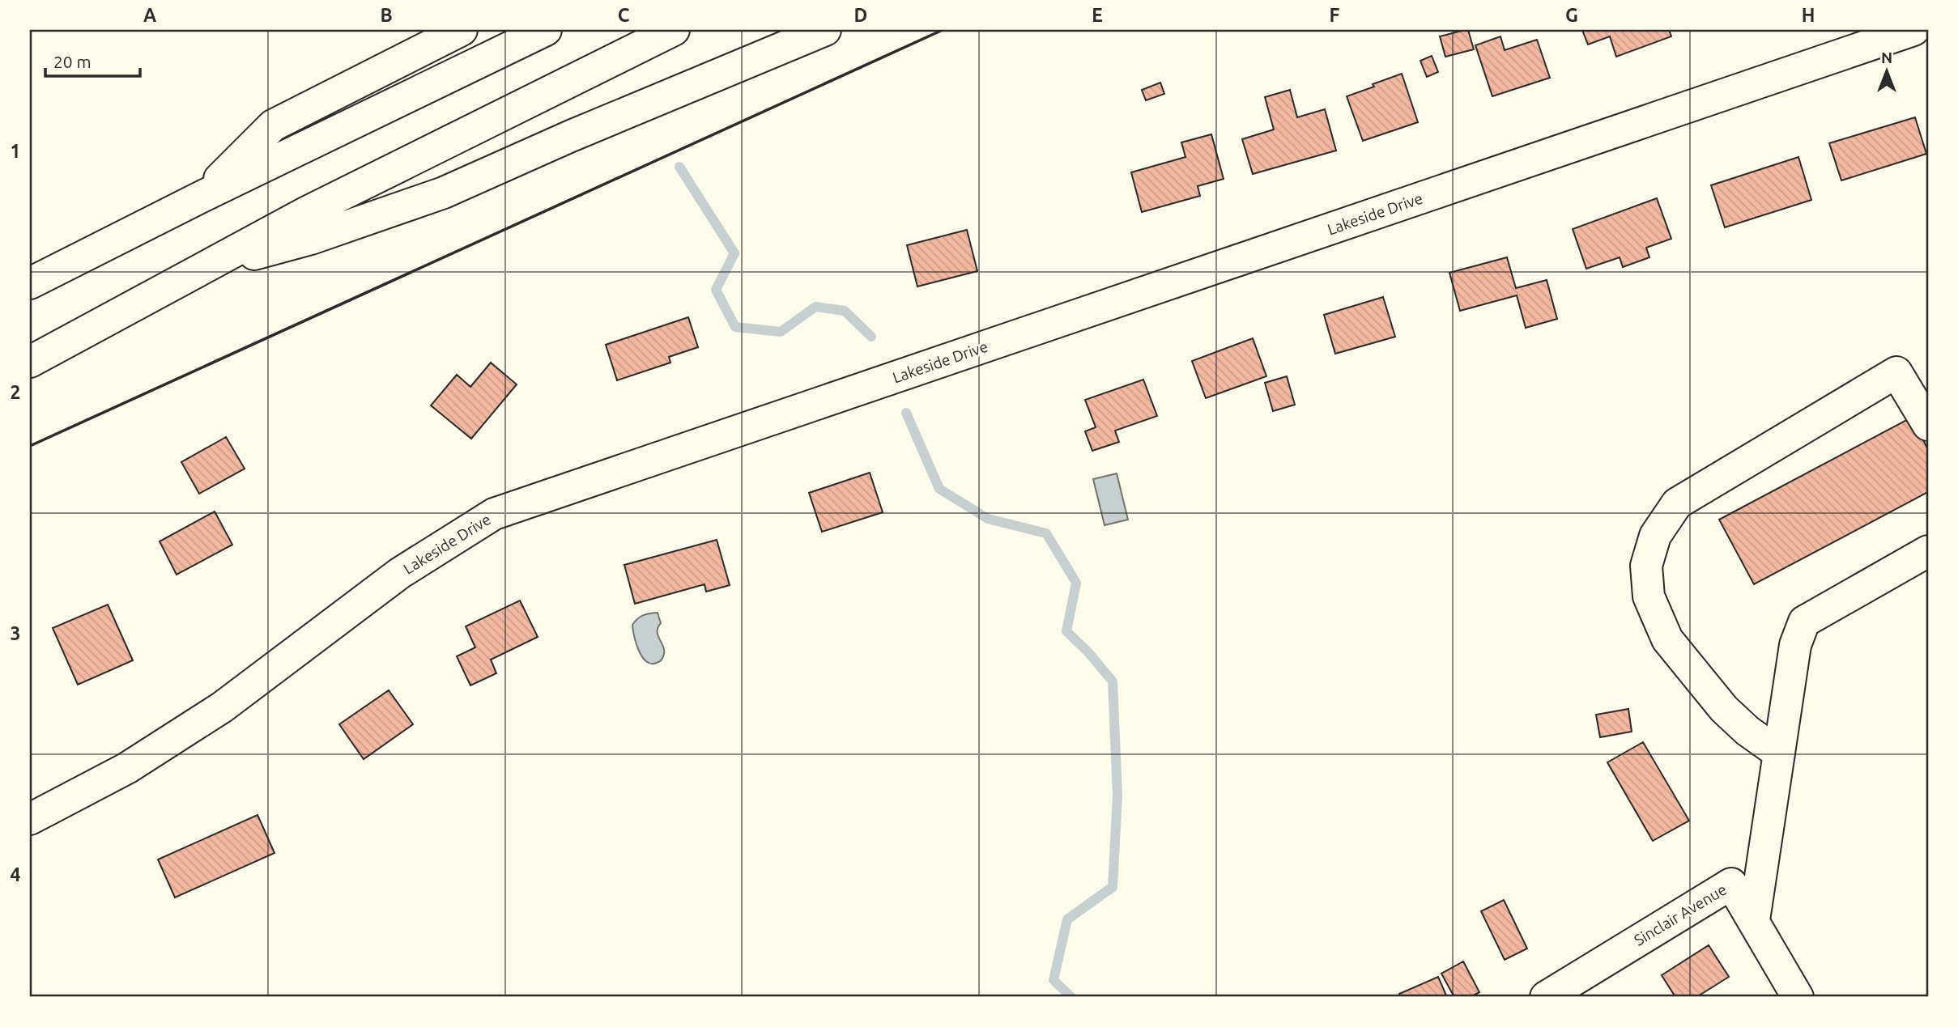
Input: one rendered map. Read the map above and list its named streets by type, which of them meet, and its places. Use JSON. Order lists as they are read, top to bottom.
{
  "streets": {
    "main road": ["Lakeside Drive", "Sinclair Avenue"]
  },
  "scale_bar": "20 m",
  "north": "top",
  "grid": {
    "columns": [
      "A",
      "B",
      "C",
      "D",
      "E",
      "F",
      "G",
      "H"
    ],
    "rows": [
      "1",
      "2",
      "3",
      "4"
    ]
  }
}
